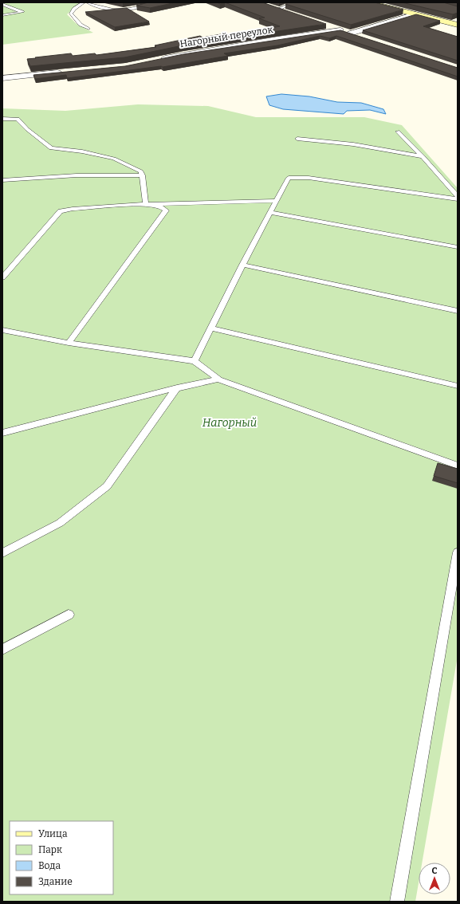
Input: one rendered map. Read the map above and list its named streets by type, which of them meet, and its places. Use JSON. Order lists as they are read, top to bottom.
{
  "streets": {
    "street": ["Нагорный переулок"]
  },
  "parks": ["Нагорный"],
  "legend": [
    "Улица",
    "Парк",
    "Вода",
    "Здание"
  ],
  "north": "top"
}
